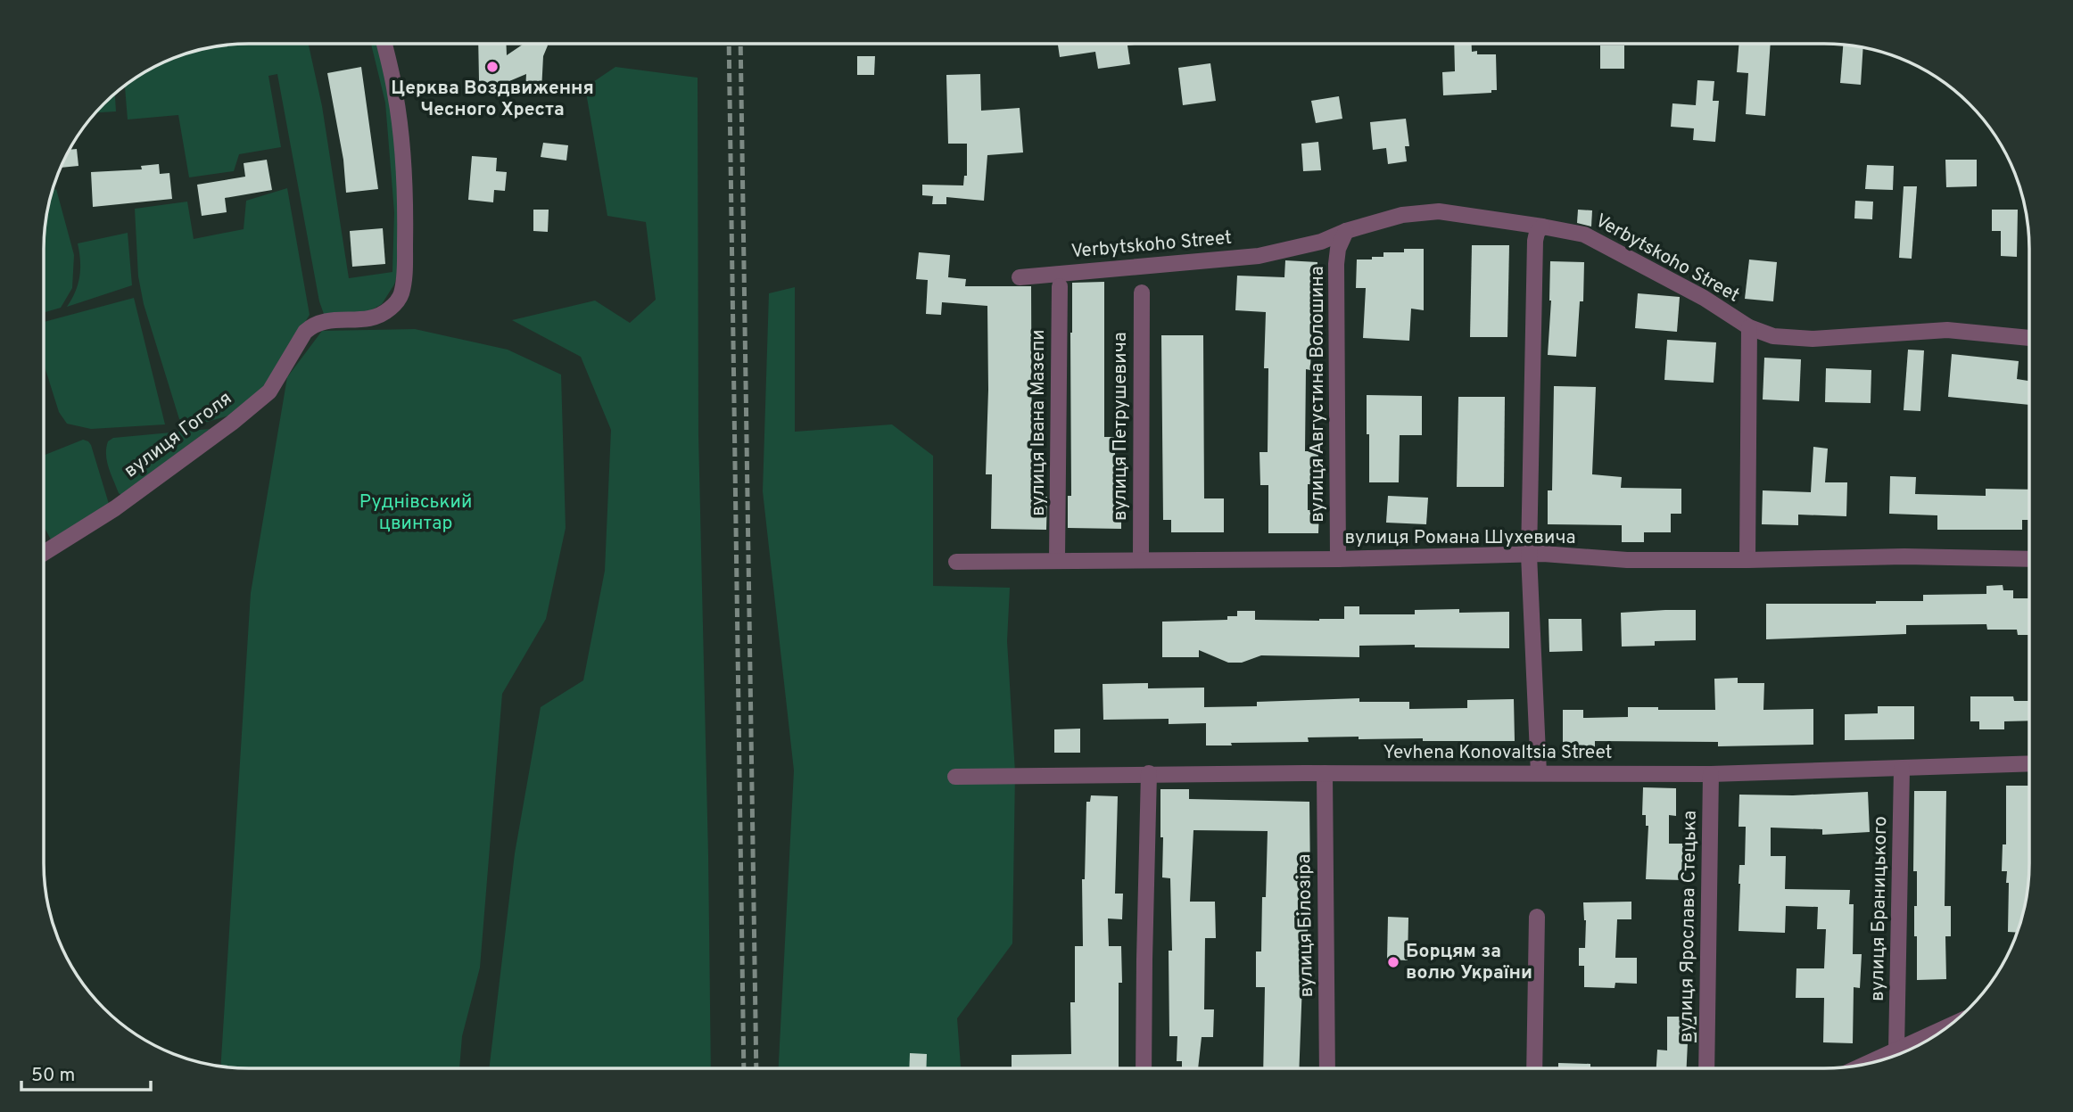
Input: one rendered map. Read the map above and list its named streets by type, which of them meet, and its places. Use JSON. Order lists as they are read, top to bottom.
{
  "streets": {
    "street": [
      "Verbytskoho Street",
      "вулиця Августина Волошина",
      "вулиця Івана Мазепи",
      "вулиця Петрушевича",
      "вулиця Гоголя",
      "вулиця Романа Шухевича",
      "Yevhena Konovaltsia Street",
      "вулиця Браницького",
      "вулиця Білозіра",
      "вулиця Ярослава Стецька"
    ]
  },
  "crossings": [
    ["Verbytskoho Street", "вулиця Августина Волошина"],
    ["вулиця Августина Волошина", "вулиця Романа Шухевича"],
    ["вулиця Івана Мазепи", "вулиця Романа Шухевича"],
    ["вулиця Петрушевича", "вулиця Романа Шухевича"],
    ["Yevhena Konovaltsia Street", "вулиця Браницького"],
    ["Yevhena Konovaltsia Street", "вулиця Білозіра"],
    ["Yevhena Konovaltsia Street", "вулиця Ярослава Стецька"]
  ],
  "parks": ["Руднівський цвинтар"],
  "places": ["Церква Воздвиження Чесного Хреста", "Борцям за волю України"],
  "scale_bar": "50 m"
}
